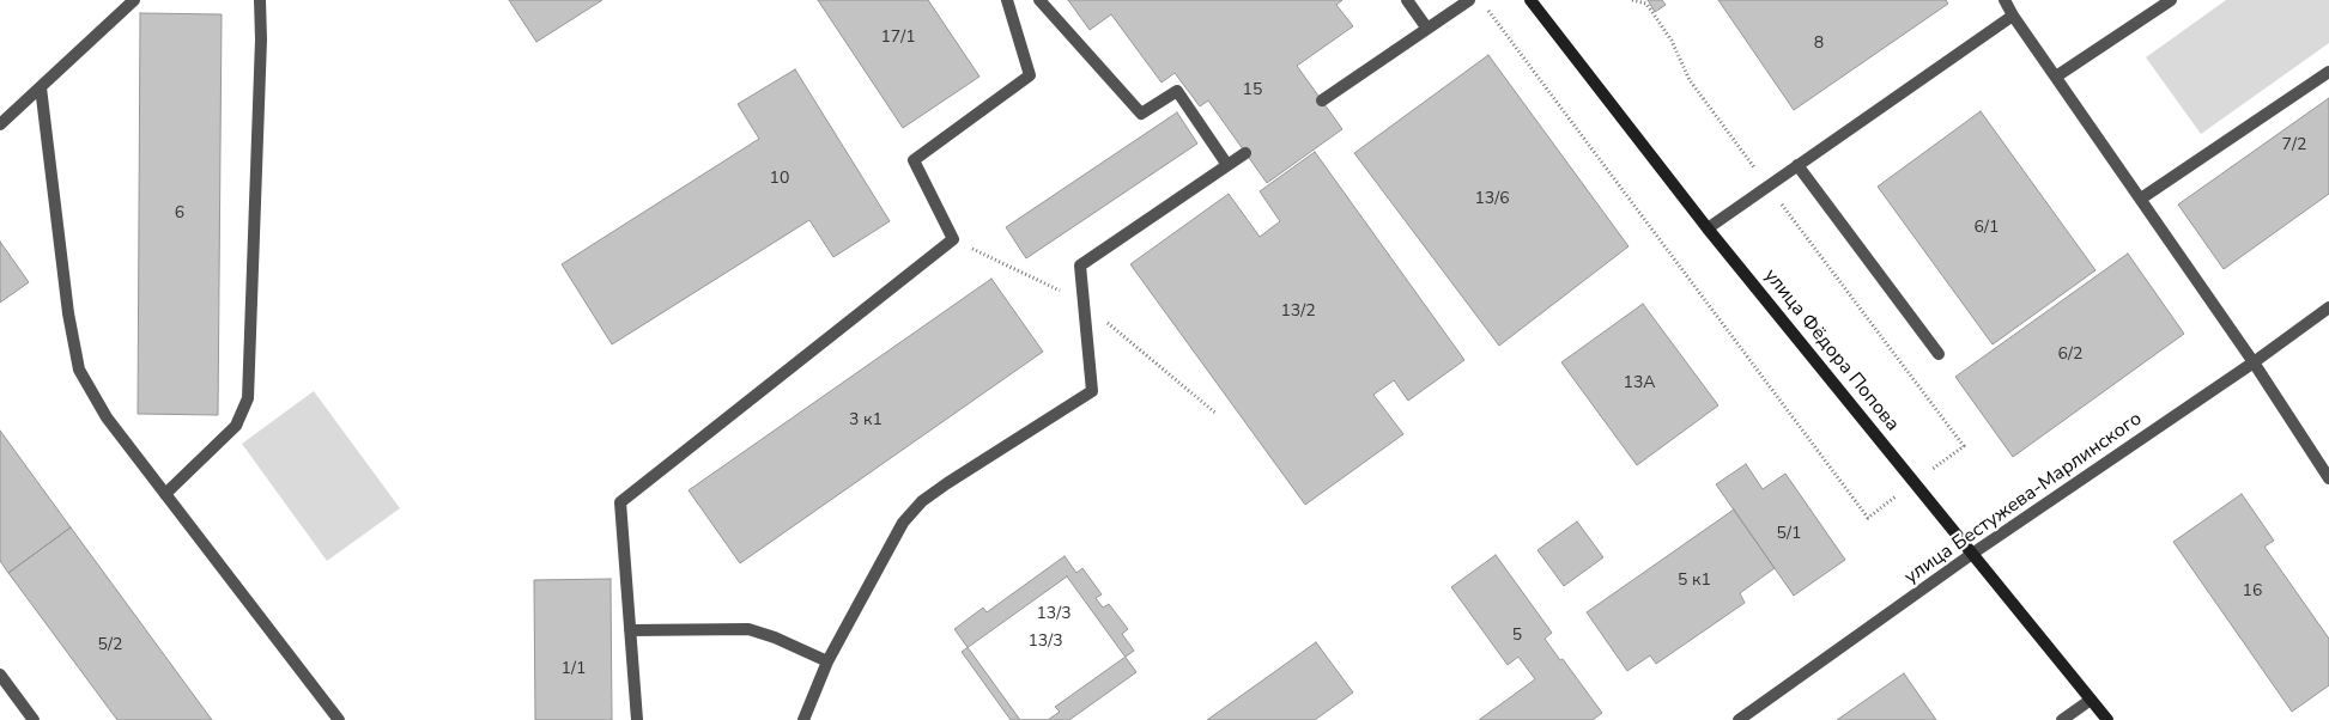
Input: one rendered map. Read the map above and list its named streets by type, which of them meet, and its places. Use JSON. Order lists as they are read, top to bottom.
{
  "streets": {
    "street": ["улица Фёдора Попова", "улица Бестужева-Марлинского"]
  },
  "crossings": [
    ["улица Фёдора Попова", "улица Бестужева-Марлинского"]
  ],
  "house_numbers": [
    "17/1",
    "8",
    "15",
    "7/2",
    "10",
    "13/6",
    "6",
    "6/1",
    "13/2",
    "6/2",
    "13А",
    "3 к1",
    "5/1",
    "5 к1",
    "16",
    "13/3",
    "5",
    "13/3",
    "5/2",
    "1/1"
  ]
}
